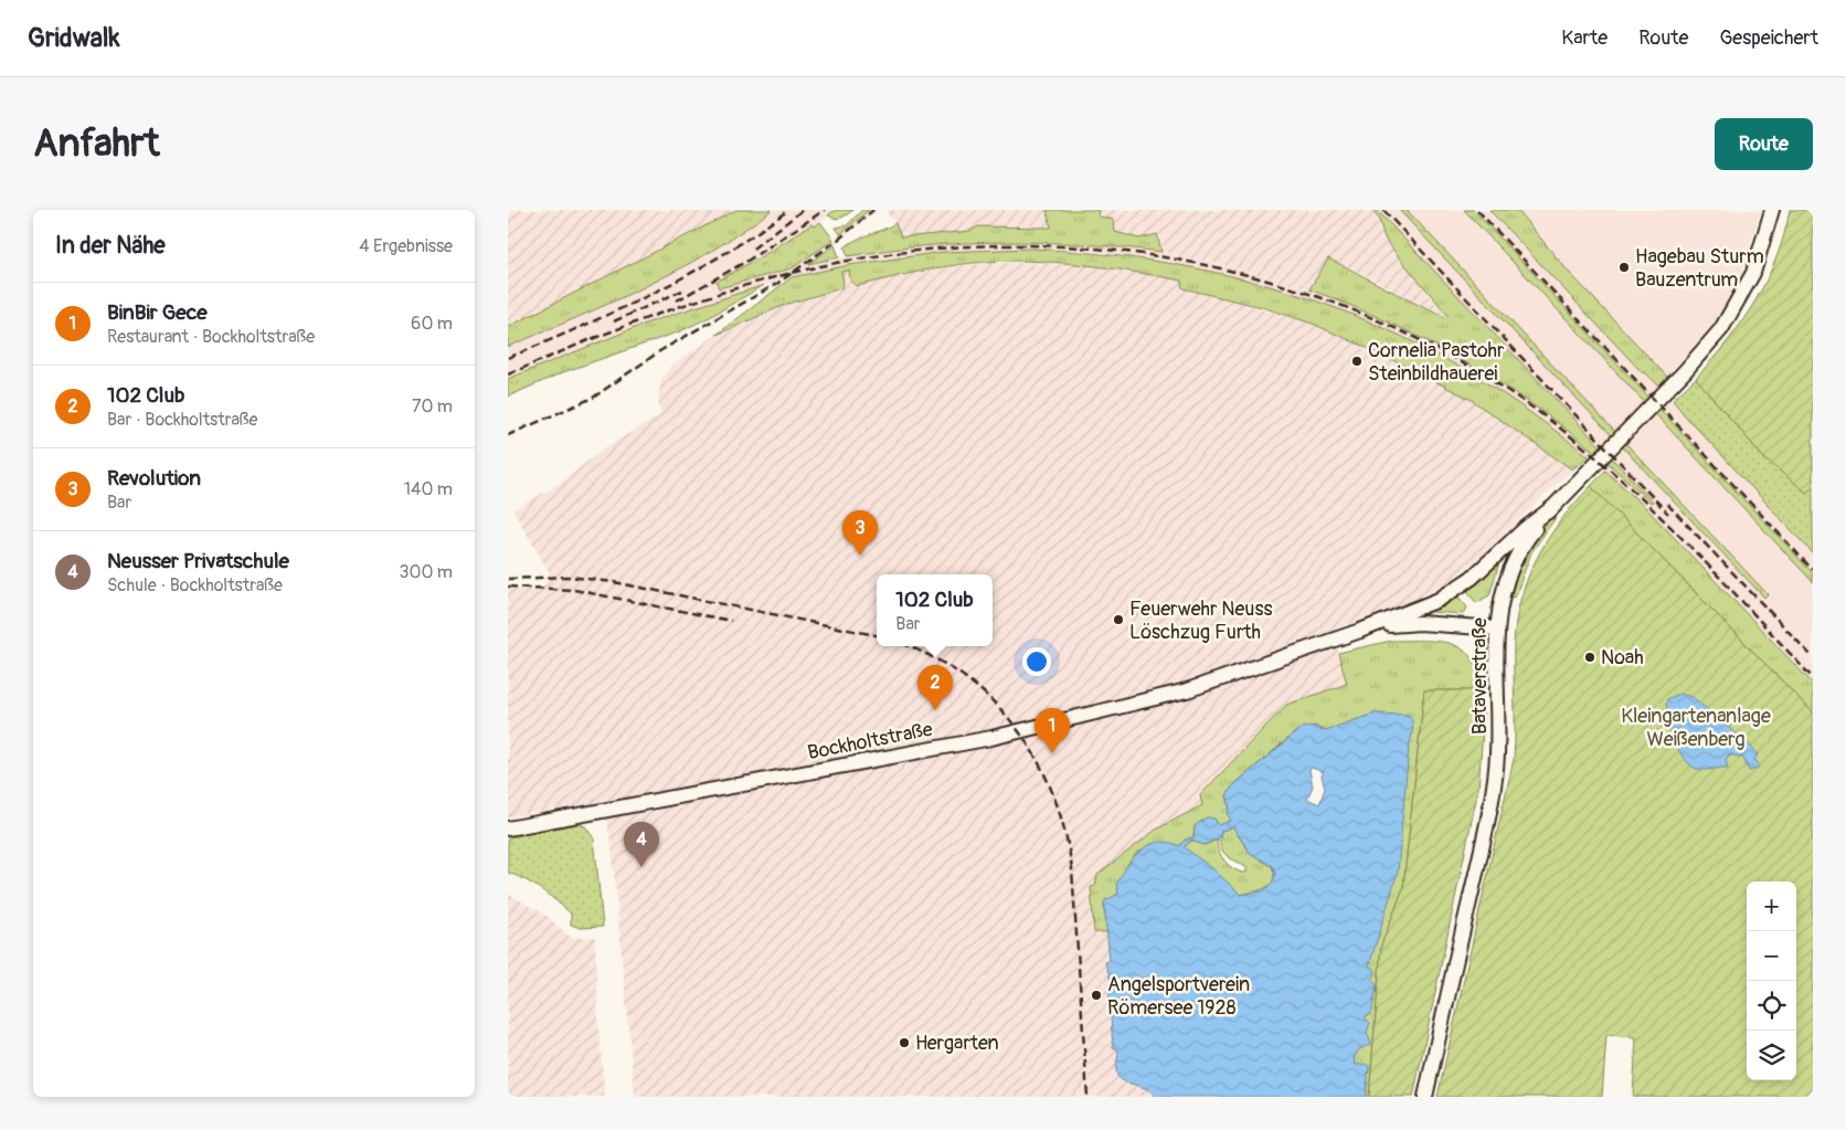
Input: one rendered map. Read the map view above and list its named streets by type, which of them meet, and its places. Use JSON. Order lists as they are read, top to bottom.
{
  "streets": {
    "street": ["Bataverstraße", "Bockholtstraße"]
  },
  "crossings": [
    ["Bataverstraße", "Bockholtstraße"]
  ],
  "parks": ["Kleingartenanlage Weißenberg"],
  "places": [
    "Hagebau Sturm Bauzentrum",
    "Cornelia Pastohr Steinbildhauerei",
    "Feuerwehr Neuss Löschzug Furth",
    "Noah",
    "Angelsportverein Römersee 1928",
    "Hergarten"
  ],
  "page": {
    "header": "Gridwalk",
    "nav": ["Karte", "Route", "Gespeichert"],
    "buttons": "Route",
    "title": "Anfahrt",
    "heading": ["In der Nähe", "4 Ergebnisse"],
    "list": [
      {
        "mark": "1",
        "name": "BinBir Gece",
        "note": "Restaurant · Bockholtstraße",
        "value": "60 m"
      },
      {
        "mark": "2",
        "name": "102 Club",
        "note": "Bar · Bockholtstraße",
        "value": "70 m"
      },
      {
        "mark": "3",
        "name": "Revolution",
        "note": "Bar",
        "value": "140 m"
      },
      {
        "mark": "4",
        "name": "Neusser Privatschule",
        "note": "Schule · Bockholtstraße",
        "value": "300 m"
      }
    ],
    "pins": [
      "3",
      "2",
      "1",
      "4"
    ],
    "popup": ["102 Club", "Bar"],
    "map_buttons": ["+", "−"]
  }
}
